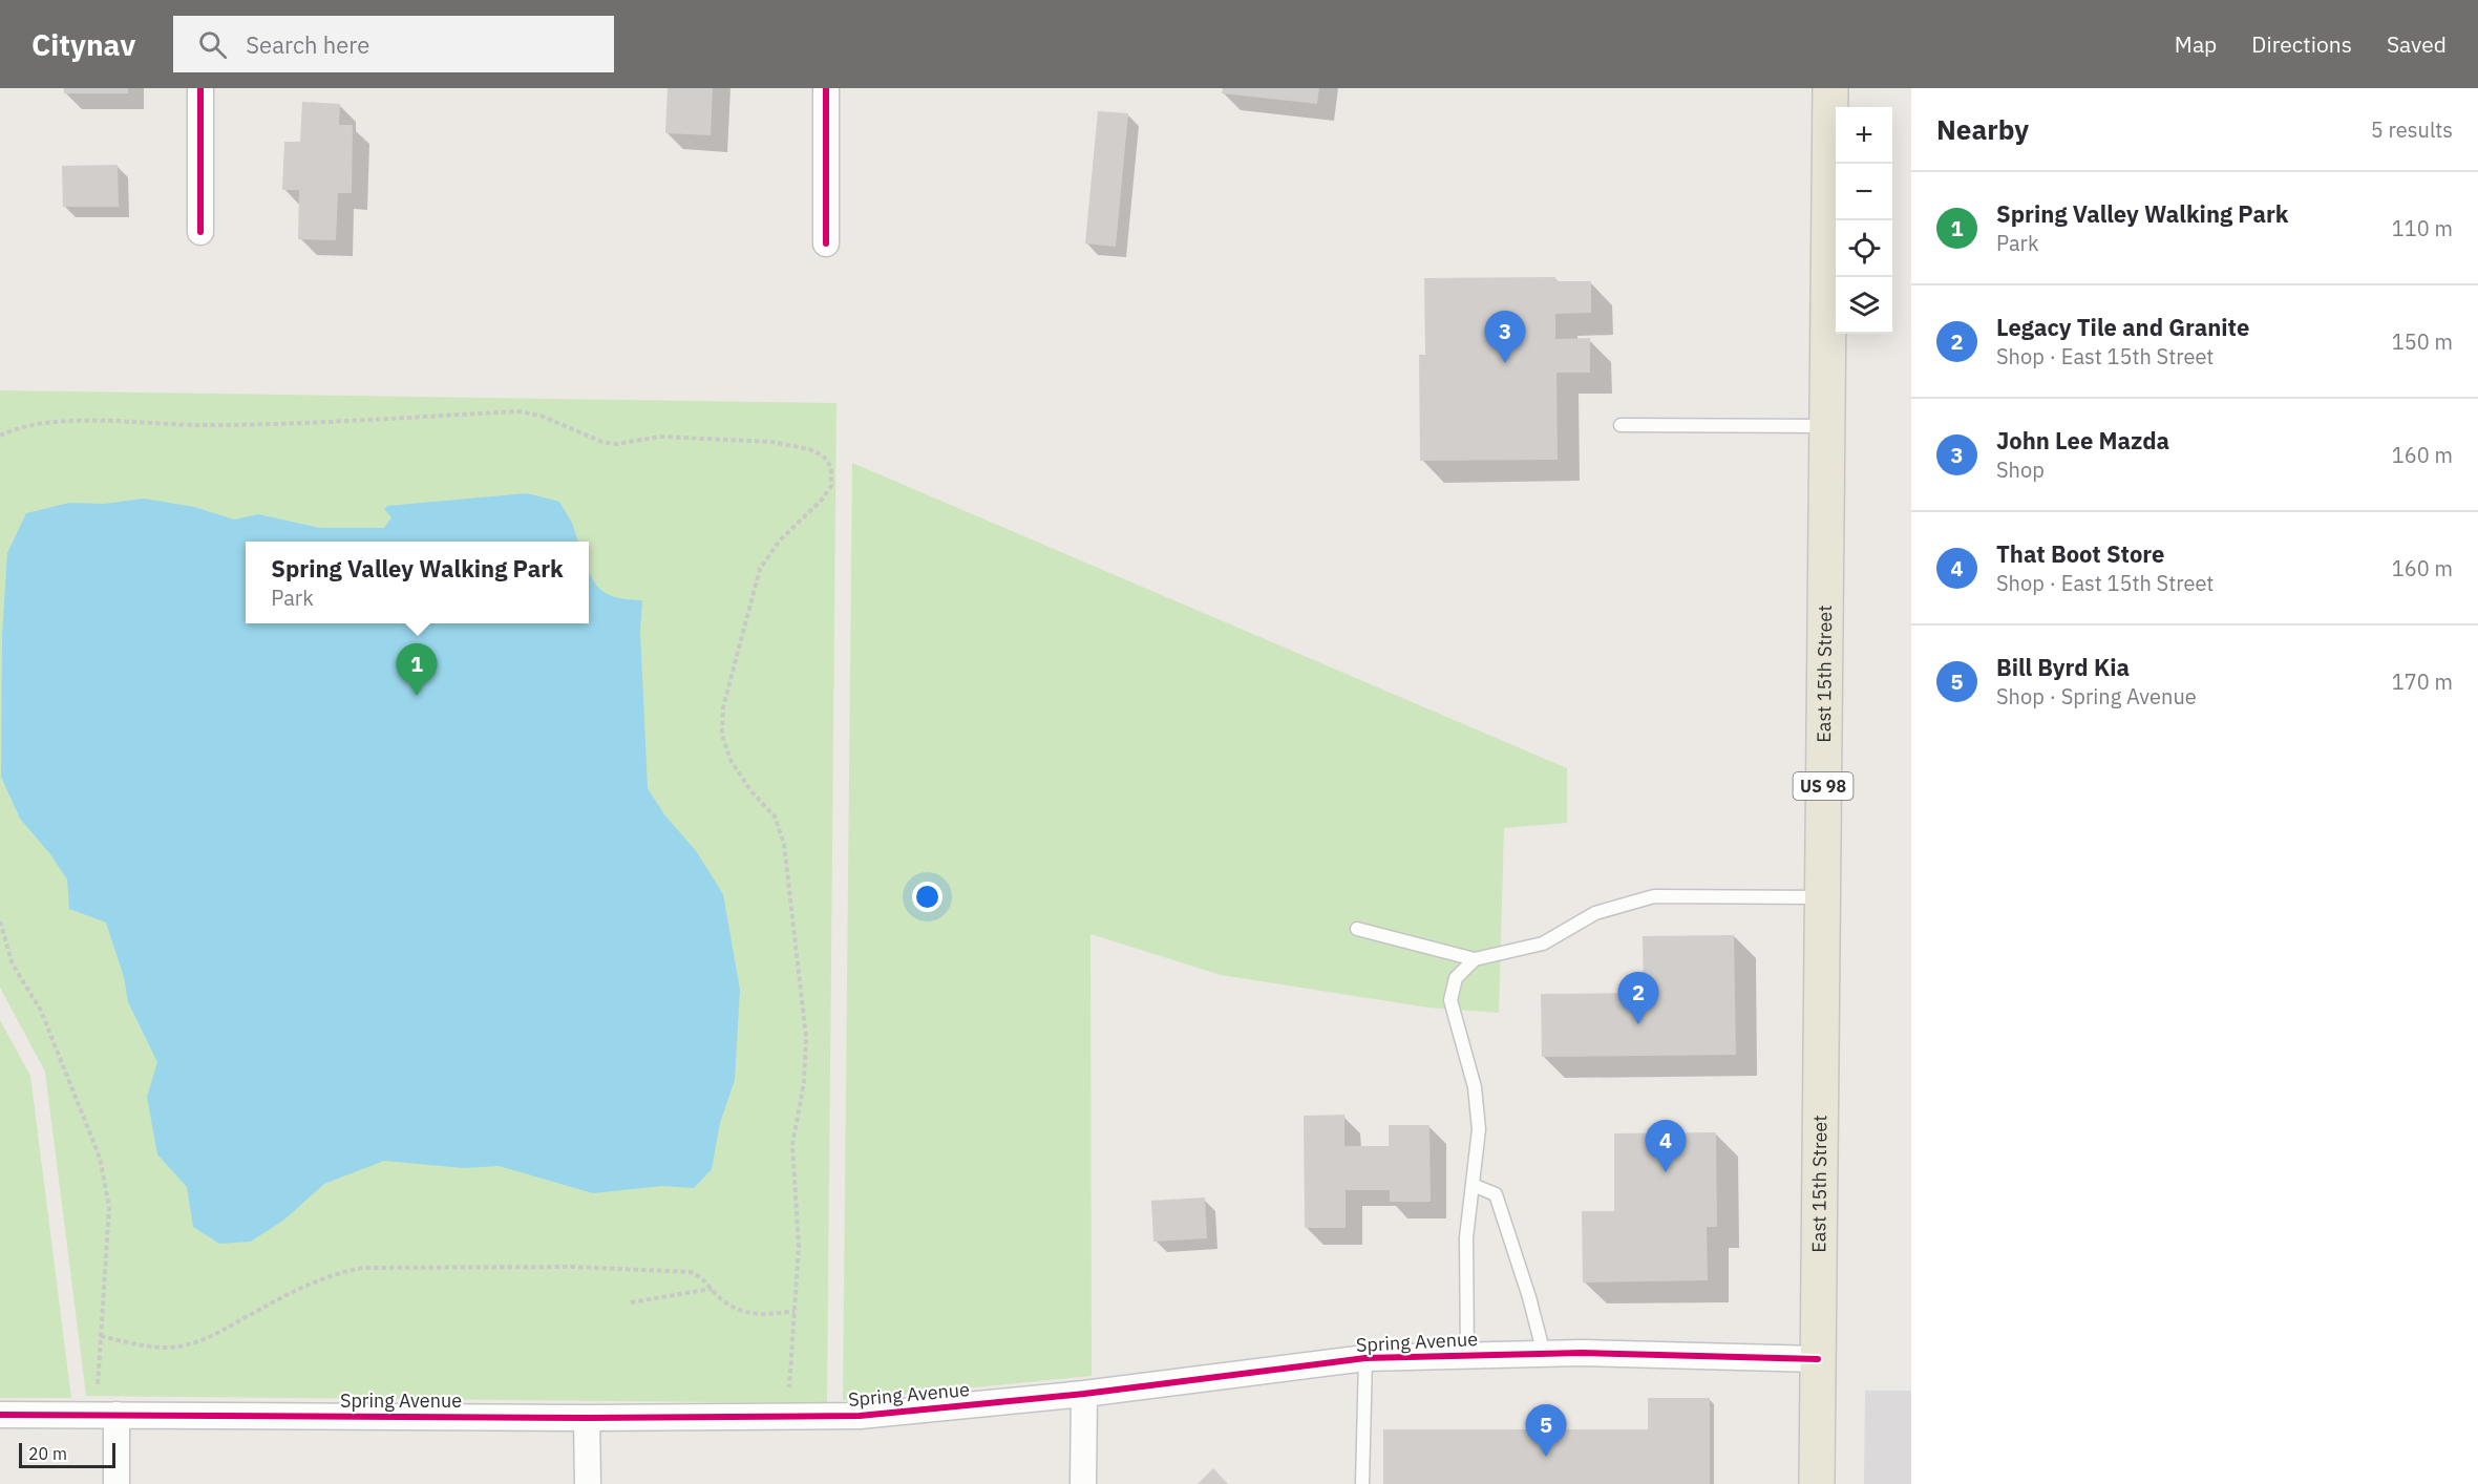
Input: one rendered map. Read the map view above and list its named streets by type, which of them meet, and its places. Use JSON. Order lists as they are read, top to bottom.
{
  "streets": {
    "main road": ["East 15th Street", "US 98"],
    "street": ["Spring Avenue"]
  },
  "crossings": [
    ["East 15th Street", "Spring Avenue"]
  ],
  "scale_bar": "20 m",
  "page": {
    "header": "Citynav",
    "search": "Search here",
    "nav": ["Map", "Directions", "Saved"],
    "heading": ["Nearby", "5 results"],
    "map_buttons": ["+", "−"],
    "list": [
      {
        "mark": "1",
        "name": "Spring Valley Walking Park",
        "note": "Park",
        "value": "110 m"
      },
      {
        "mark": "2",
        "name": "Legacy Tile and Granite",
        "note": "Shop · East 15th Street",
        "value": "150 m"
      },
      {
        "mark": "3",
        "name": "John Lee Mazda",
        "note": "Shop",
        "value": "160 m"
      },
      {
        "mark": "4",
        "name": "That Boot Store",
        "note": "Shop · East 15th Street",
        "value": "160 m"
      },
      {
        "mark": "5",
        "name": "Bill Byrd Kia",
        "note": "Shop · Spring Avenue",
        "value": "170 m"
      }
    ],
    "pins": [
      "3",
      "1",
      "2",
      "4",
      "5"
    ],
    "popup": ["Spring Valley Walking Park", "Park"],
    "scale": "20 m"
  }
}
